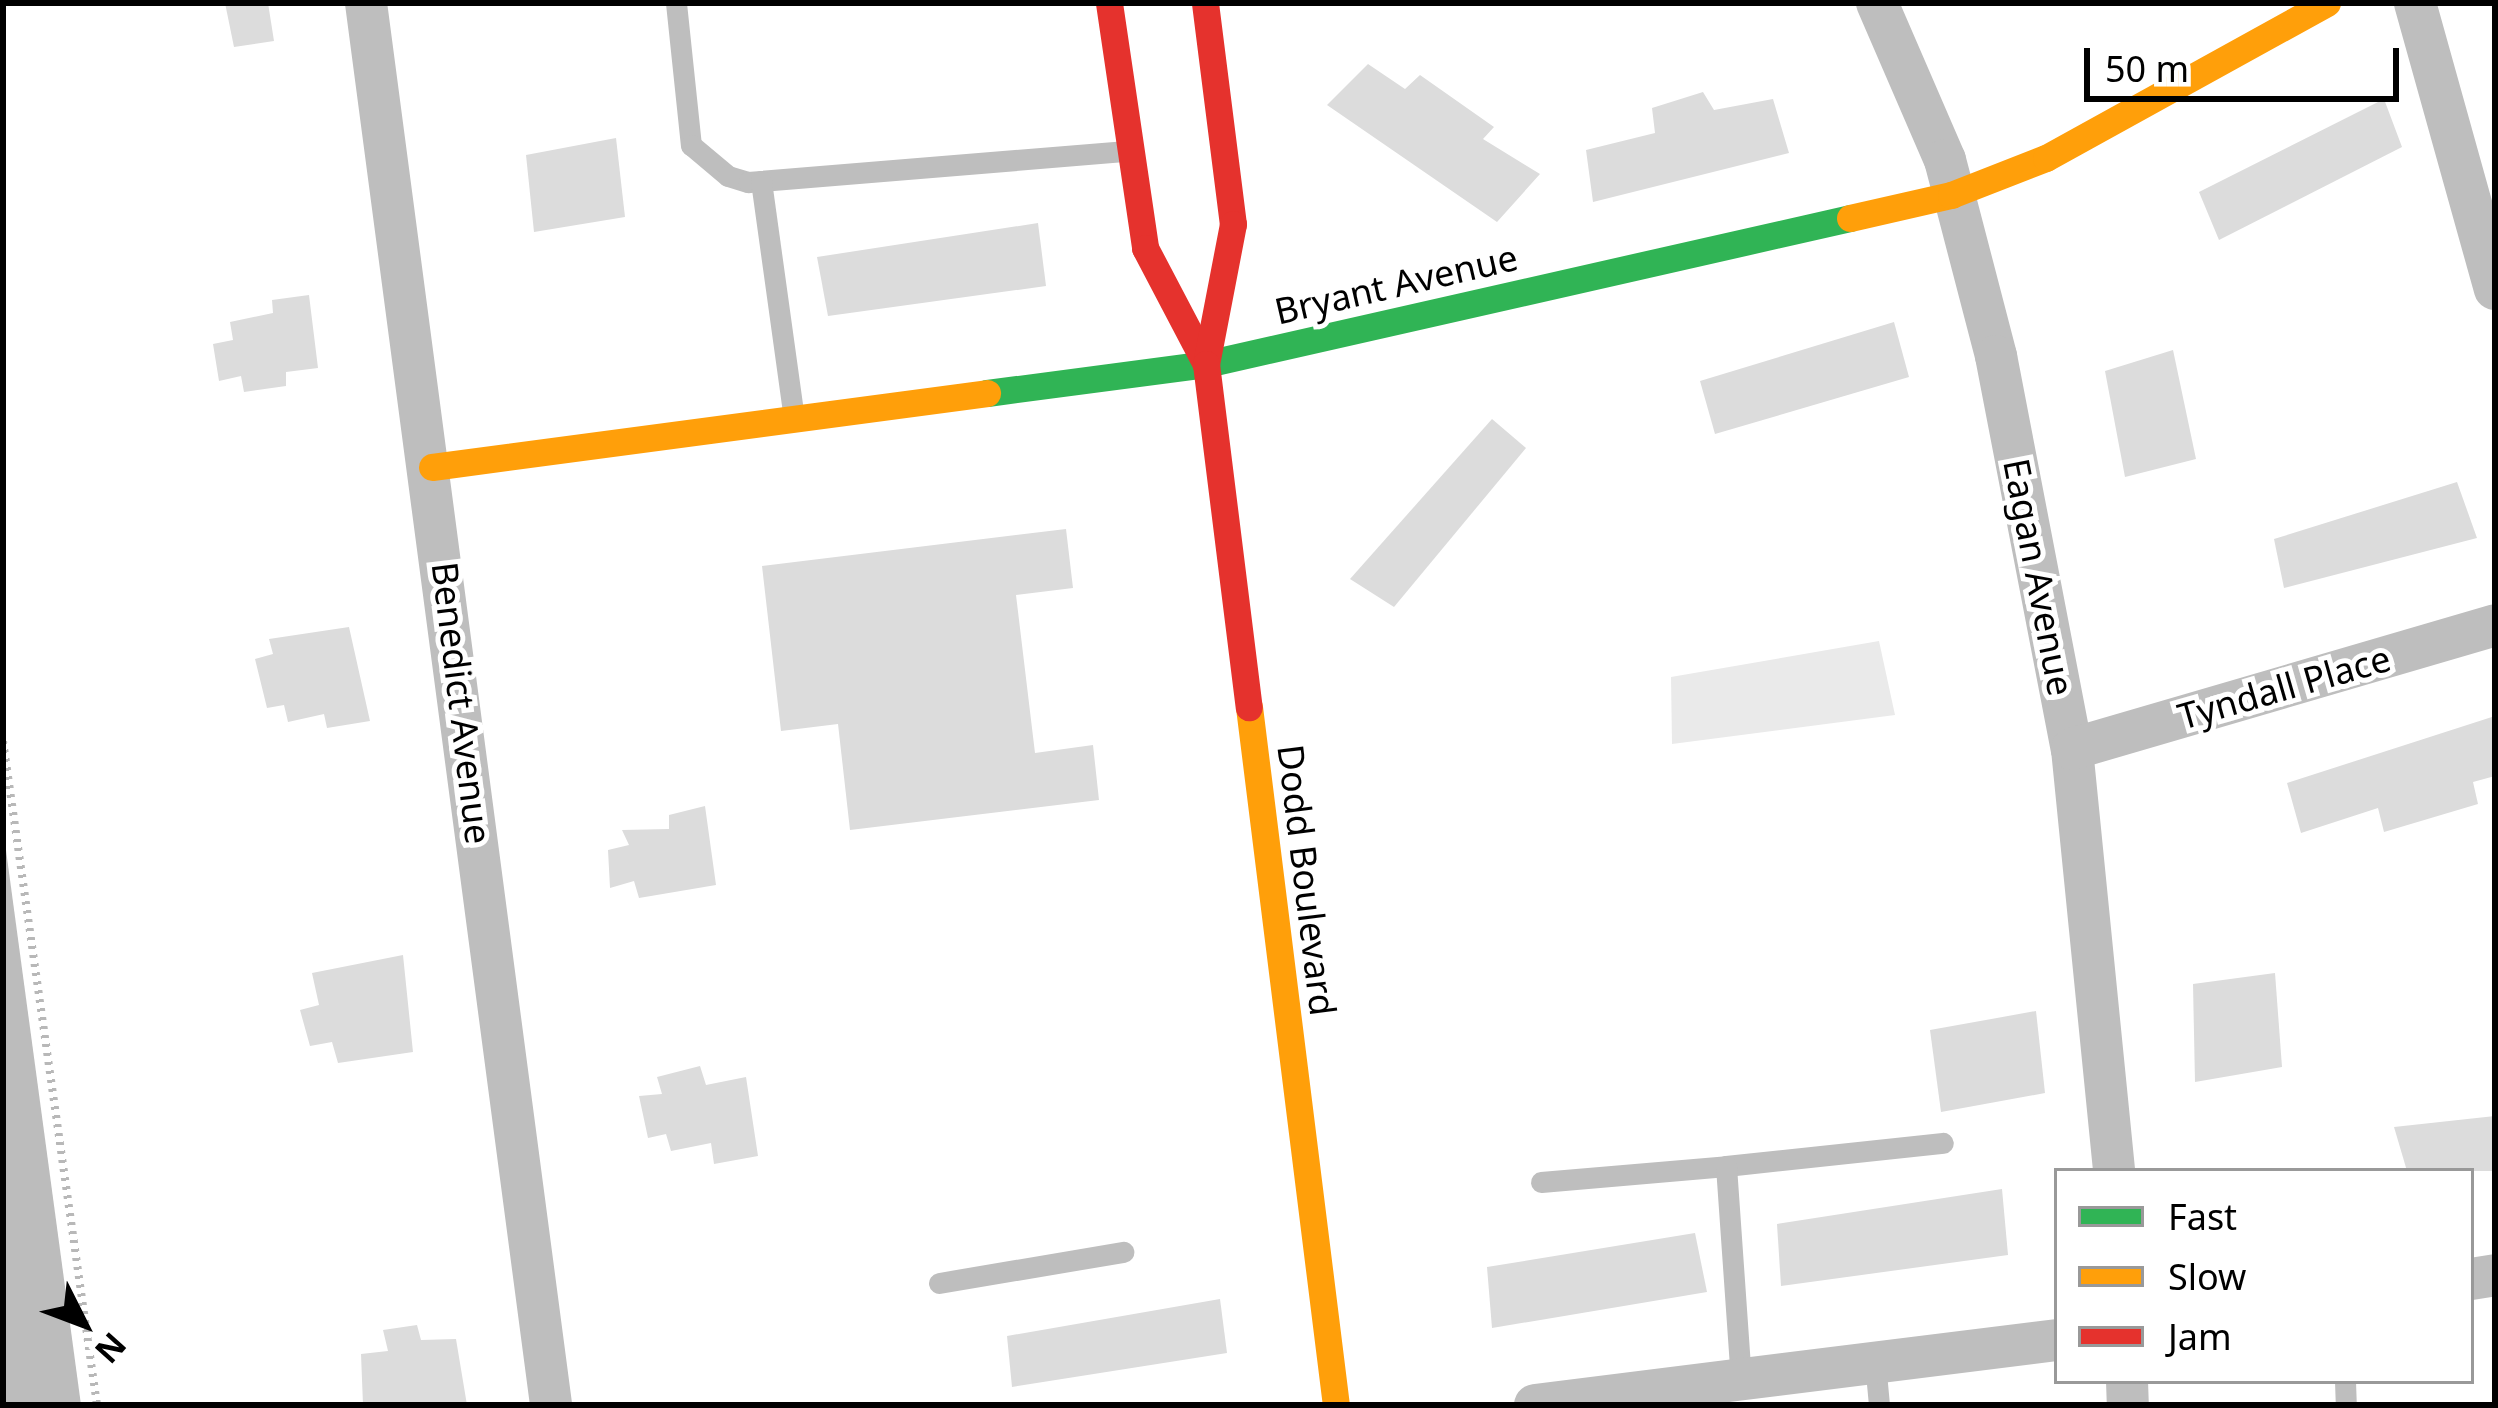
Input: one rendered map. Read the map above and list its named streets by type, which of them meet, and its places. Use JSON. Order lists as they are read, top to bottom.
{
  "streets": {
    "street": [
      "Bryant Avenue",
      "Eagan Avenue",
      "Tyndall Place",
      "Benedict Avenue",
      "Dodd Boulevard"
    ]
  },
  "crossings": [
    ["Bryant Avenue", "Eagan Avenue"],
    ["Bryant Avenue", "Benedict Avenue"],
    ["Bryant Avenue", "Dodd Boulevard"],
    ["Eagan Avenue", "Tyndall Place"]
  ],
  "legend": ["Fast", "Slow", "Jam"],
  "scale_bar": "50 m",
  "north": "bottom right"
}
